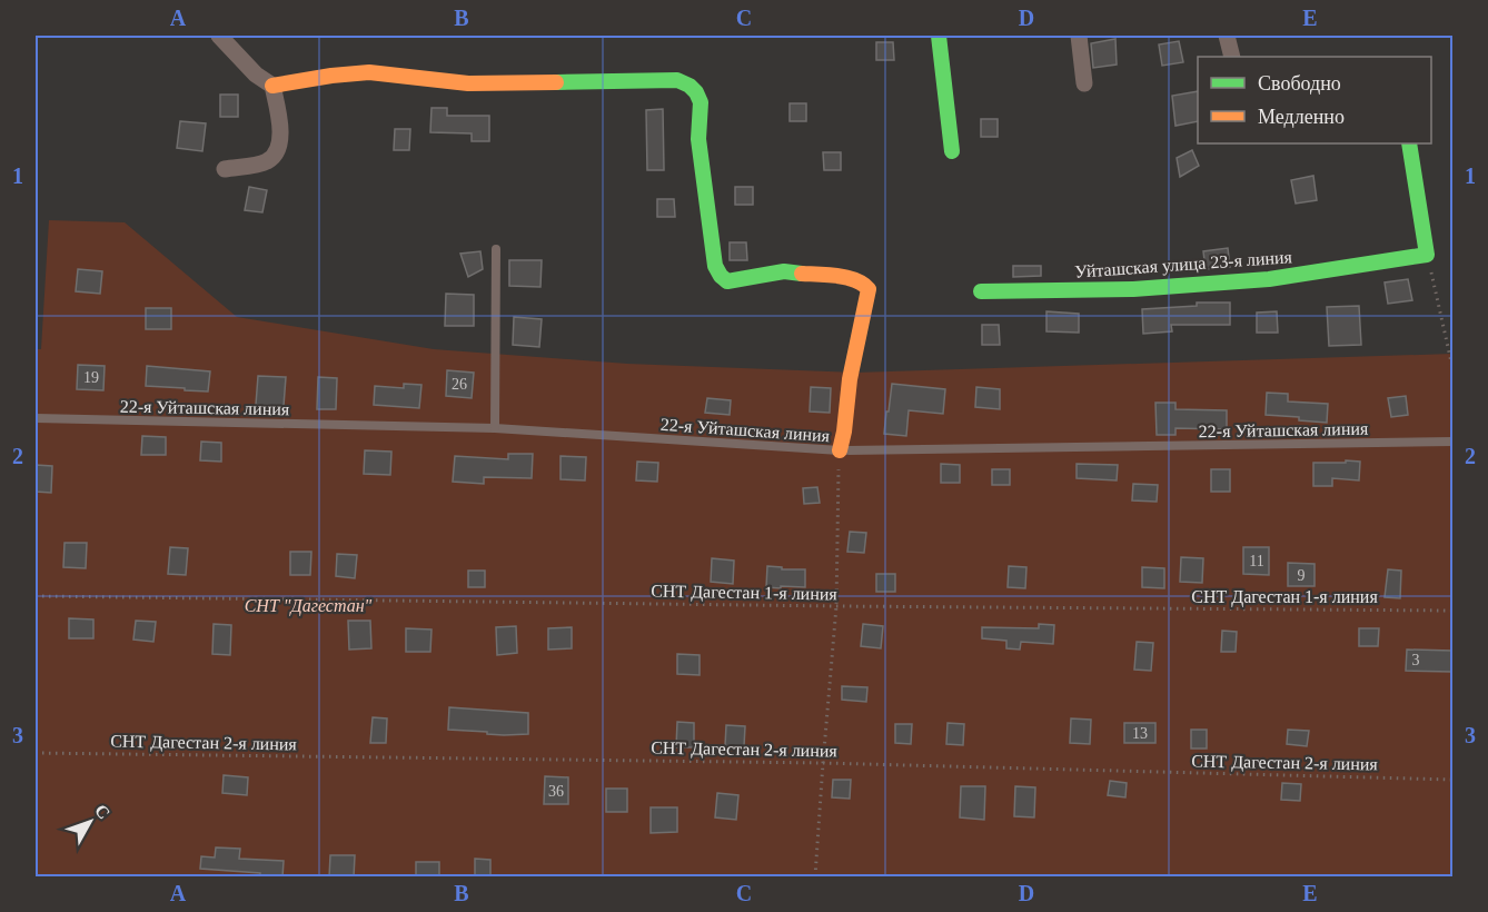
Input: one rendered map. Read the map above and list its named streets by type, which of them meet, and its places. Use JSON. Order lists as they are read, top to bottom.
{
  "streets": {
    "street": ["Уйташская улица 23-я линия"],
    "lane": ["22-я Уйташская линия"],
    "path": ["СНТ Дагестан 1-я линия", "СНТ Дагестан 2-я линия"]
  },
  "parks": ["СНТ \"Дагестан\""],
  "house_numbers": [
    "19",
    "26",
    "11",
    "9",
    "3",
    "13",
    "36"
  ],
  "legend": ["Свободно", "Медленно"],
  "north": "top right",
  "grid": {
    "columns": [
      "A",
      "B",
      "C",
      "D",
      "E"
    ],
    "rows": ["1", "2", "3"]
  }
}
